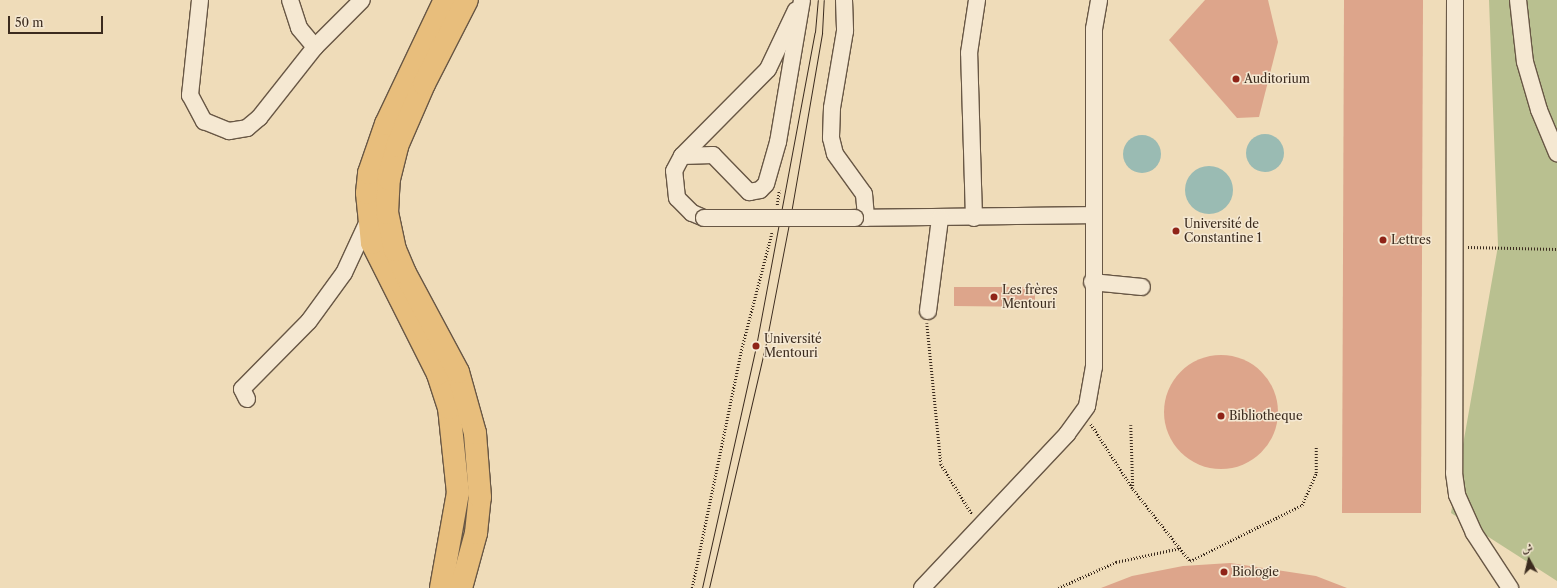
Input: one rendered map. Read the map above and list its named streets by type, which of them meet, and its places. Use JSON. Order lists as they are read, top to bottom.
{
  "places": [
    "Auditorium",
    "Université de Constantine 1",
    "Lettres",
    "Les frères Mentouri",
    "Université Mentouri",
    "Bibliotheque",
    "Biologie"
  ],
  "scale_bar": "50 m",
  "north": "top"
}
